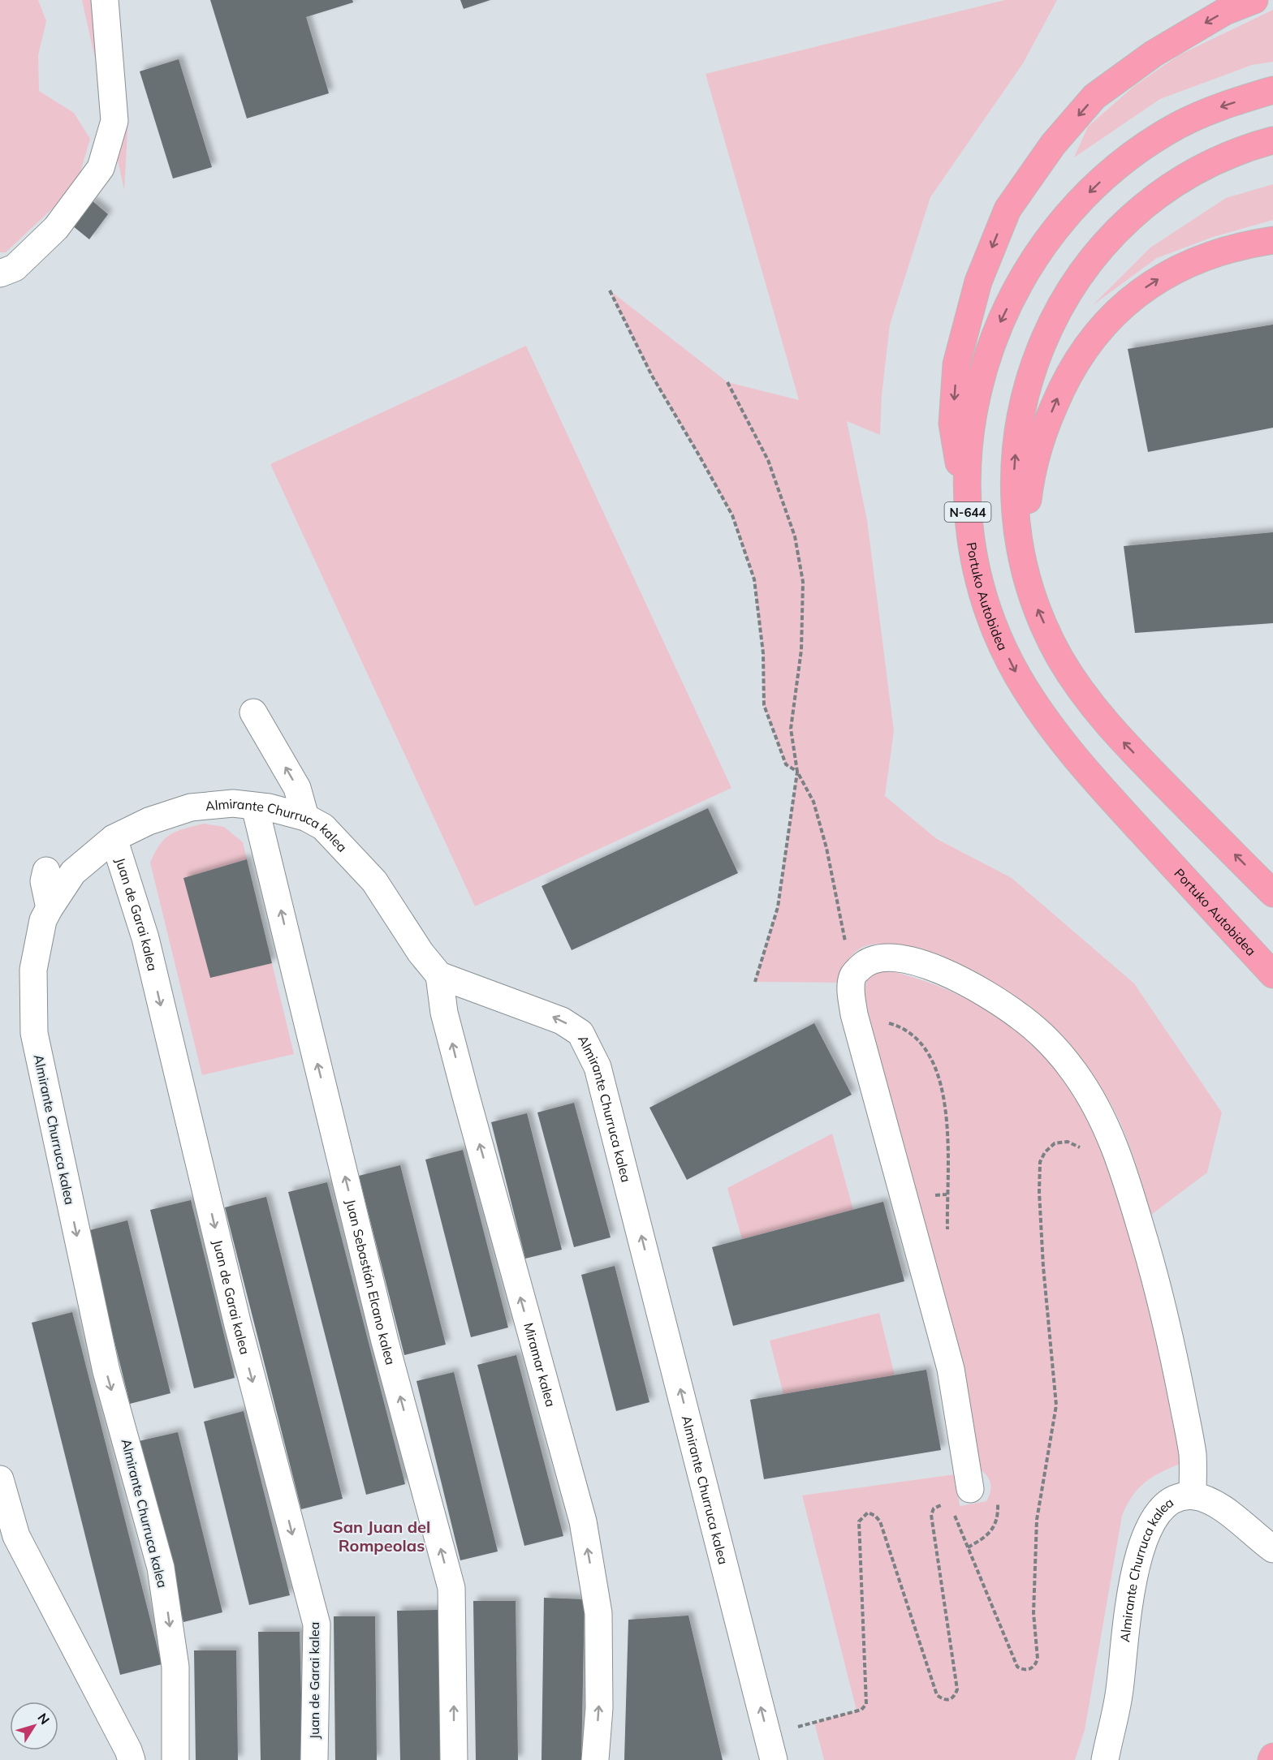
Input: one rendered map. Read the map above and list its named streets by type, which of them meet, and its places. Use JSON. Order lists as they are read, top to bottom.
{
  "streets": {
    "highway": ["N-644", "Portuko Autobidea"],
    "street": [
      "Almirante Churruca kalea",
      "Juan de Garai kalea",
      "Juan Sebastián Elcano kalea",
      "Miramar kalea"
    ]
  },
  "crossings": [
    ["Almirante Churruca kalea", "Juan de Garai kalea"],
    ["Almirante Churruca kalea", "Juan Sebastián Elcano kalea"],
    ["Almirante Churruca kalea", "Miramar kalea"]
  ],
  "one_way": ["Juan de Garai kalea", "Juan Sebastián Elcano kalea", "Miramar kalea"],
  "districts": ["San Juan del Rompeolas"],
  "north": "top right"
}
